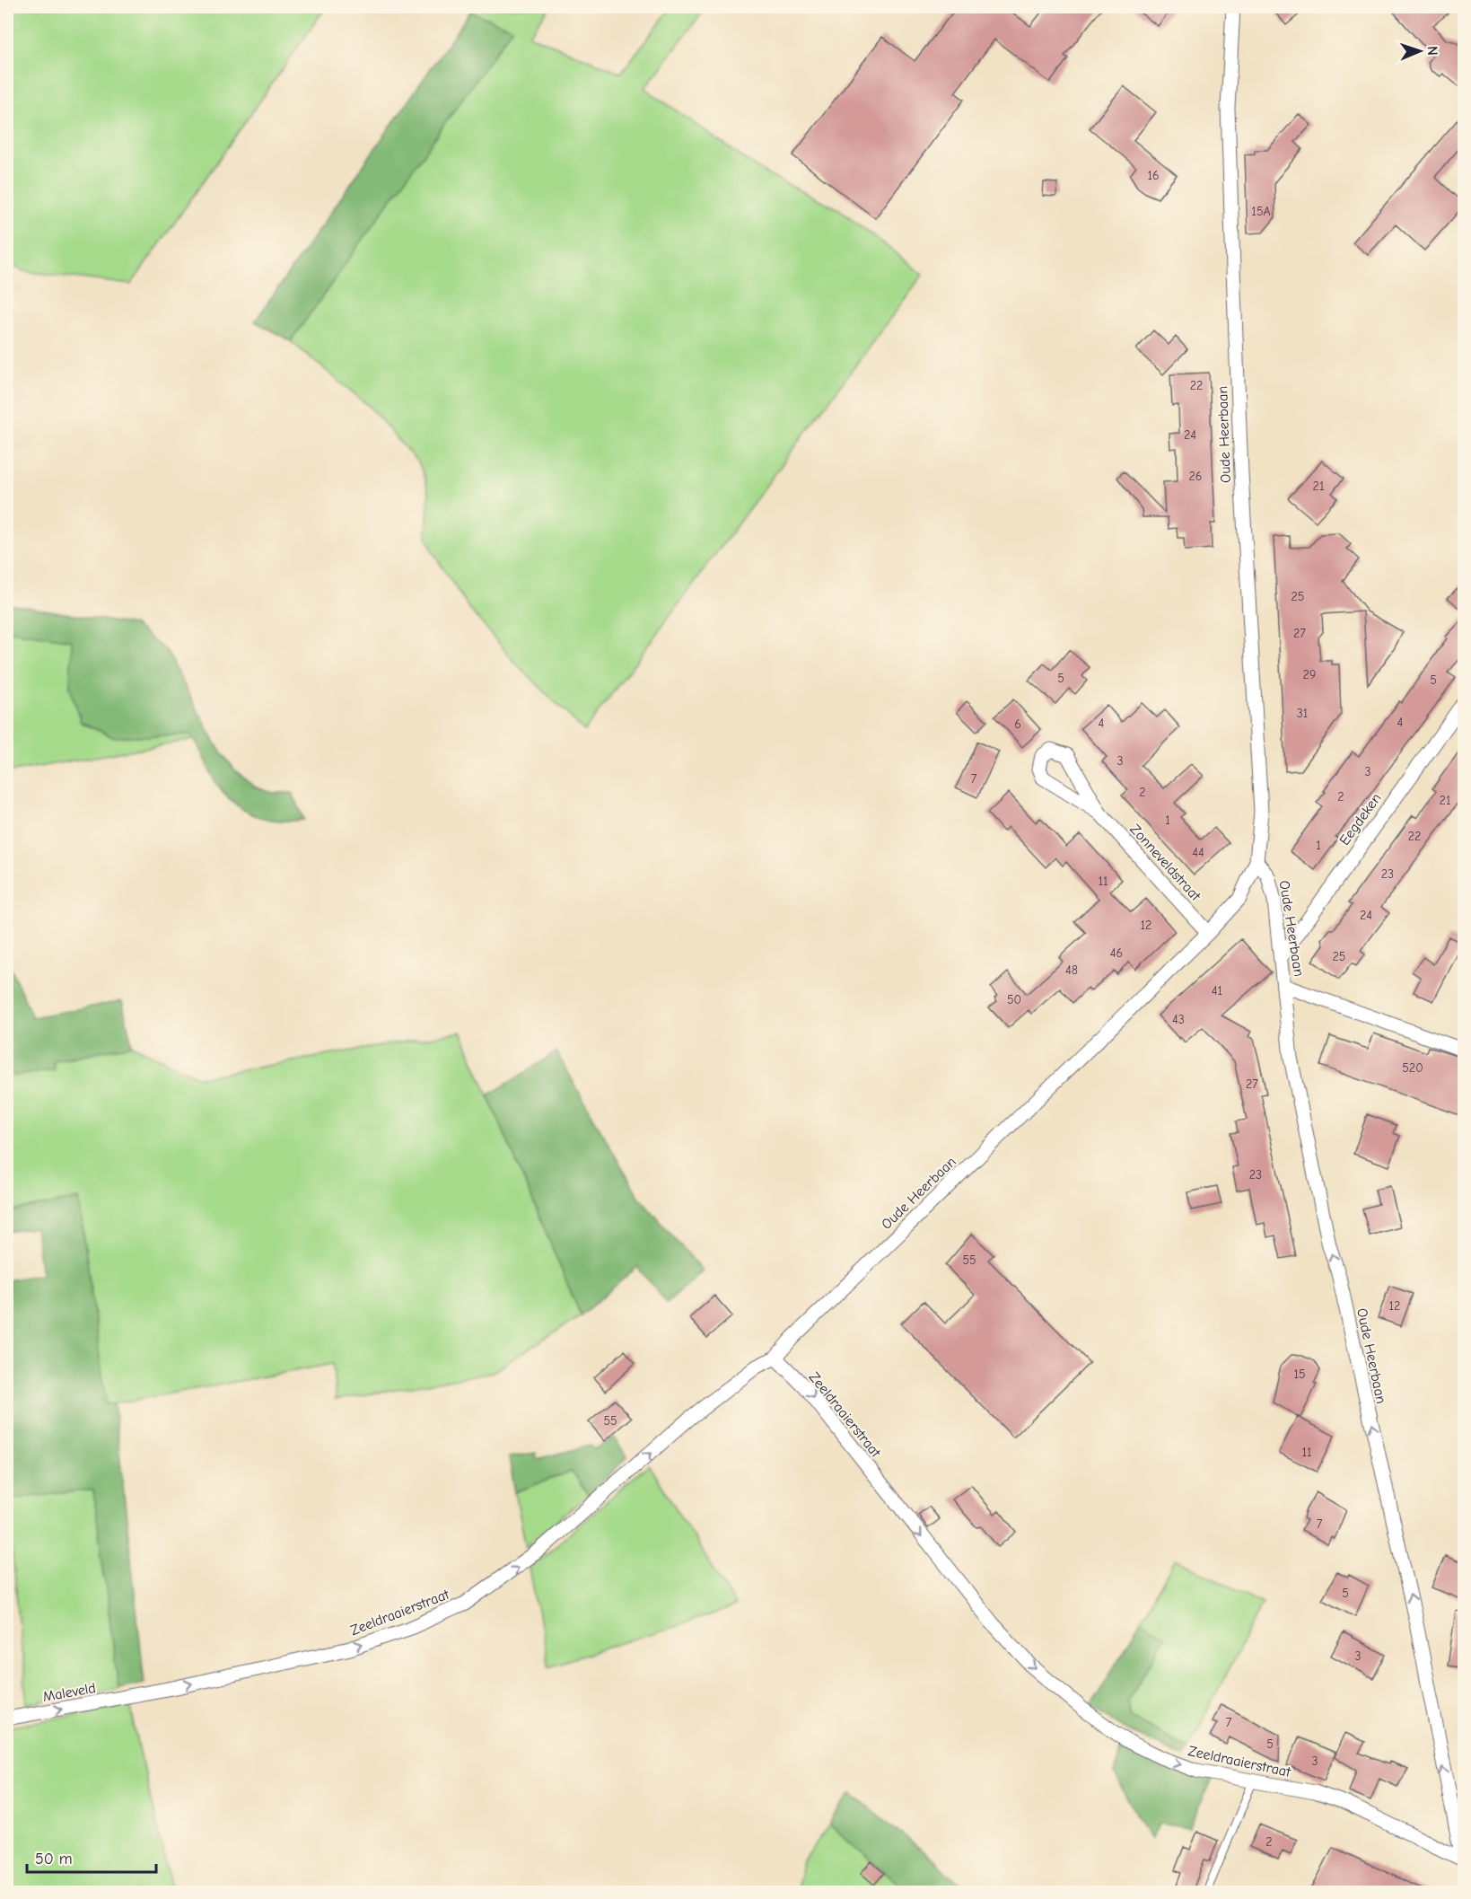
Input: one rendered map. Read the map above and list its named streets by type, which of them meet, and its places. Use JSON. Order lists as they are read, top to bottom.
{
  "streets": {
    "street": [
      "Oude Heerbaan",
      "Eegdeken",
      "Zonneveldstraat",
      "Zeeldraaierstraat",
      "Maleveld"
    ]
  },
  "crossings": [
    ["Oude Heerbaan", "Eegdeken"],
    ["Oude Heerbaan", "Zonneveldstraat"],
    ["Oude Heerbaan", "Zeeldraaierstraat"],
    ["Zeeldraaierstraat", "Maleveld"]
  ],
  "one_way": ["Zeeldraaierstraat", "Maleveld"],
  "house_numbers": [
    "16",
    "15A",
    "22",
    "24",
    "26",
    "21",
    "25",
    "27",
    "29",
    "5",
    "5",
    "31",
    "4",
    "4",
    "6",
    "3",
    "3",
    "7",
    "2",
    "2",
    "21",
    "1",
    "22",
    "1",
    "44",
    "23",
    "11",
    "24",
    "12",
    "46",
    "25",
    "48",
    "41",
    "50",
    "43",
    "520",
    "27",
    "23",
    "55",
    "12",
    "15",
    "55",
    "11",
    "7",
    "5",
    "3",
    "7",
    "5",
    "3",
    "2"
  ],
  "scale_bar": "50 m",
  "north": "right"
}
